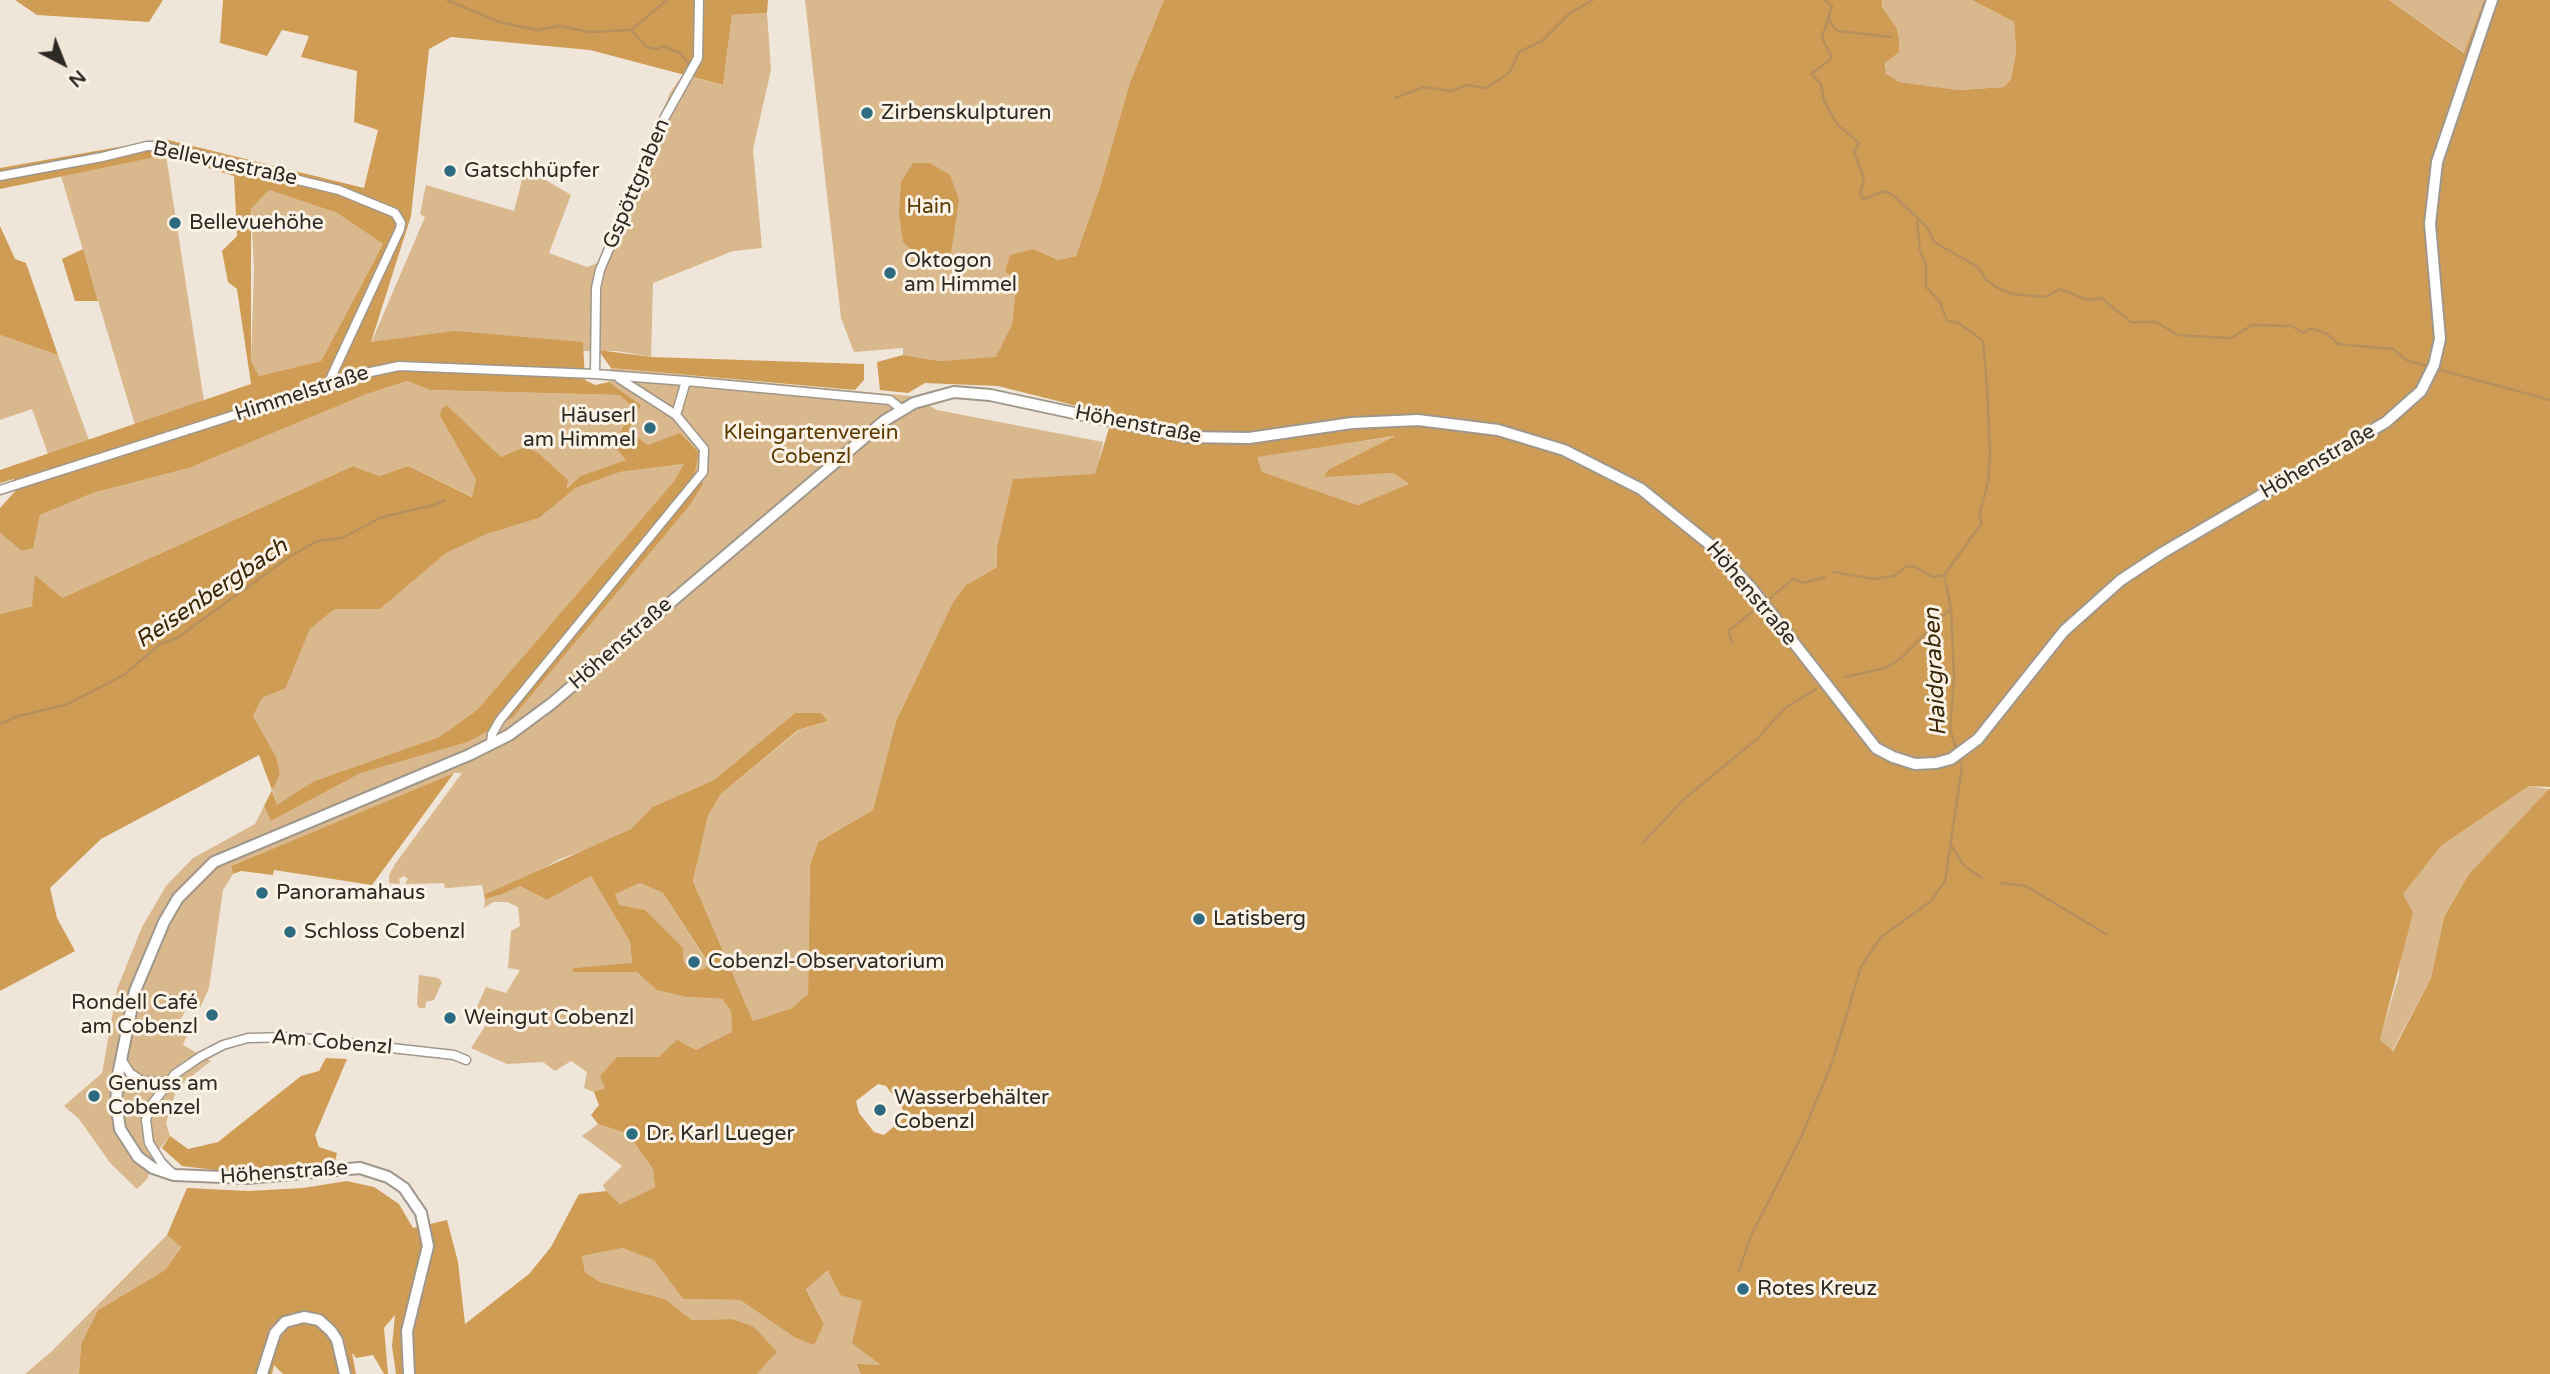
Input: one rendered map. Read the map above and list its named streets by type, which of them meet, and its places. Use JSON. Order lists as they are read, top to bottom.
{
  "streets": {
    "street": [
      "Bellevuestraße",
      "Gspöttgraben",
      "Himmelstraße",
      "Höhenstraße",
      "Am Cobenzl"
    ]
  },
  "crossings": [
    ["Bellevuestraße", "Himmelstraße"],
    ["Gspöttgraben", "Himmelstraße"],
    ["Himmelstraße", "Höhenstraße"],
    ["Höhenstraße", "Am Cobenzl"]
  ],
  "water": ["Reisenbergbach", "Haidgraben"],
  "parks": ["Hain", "Kleingartenverein Cobenzl"],
  "places": [
    "Zirbenskulpturen",
    "Gatschhüpfer",
    "Bellevuehöhe",
    "Oktogon am Himmel",
    "Häuserl am Himmel",
    "Panoramahaus",
    "Latisberg",
    "Schloss Cobenzl",
    "Cobenzl-Observatorium",
    "Rondell Café am Cobenzl",
    "Weingut Cobenzl",
    "Genuss am Cobenzel",
    "Wasserbehälter Cobenzl",
    "Dr. Karl Lueger",
    "Rotes Kreuz"
  ],
  "north": "bottom right"
}
